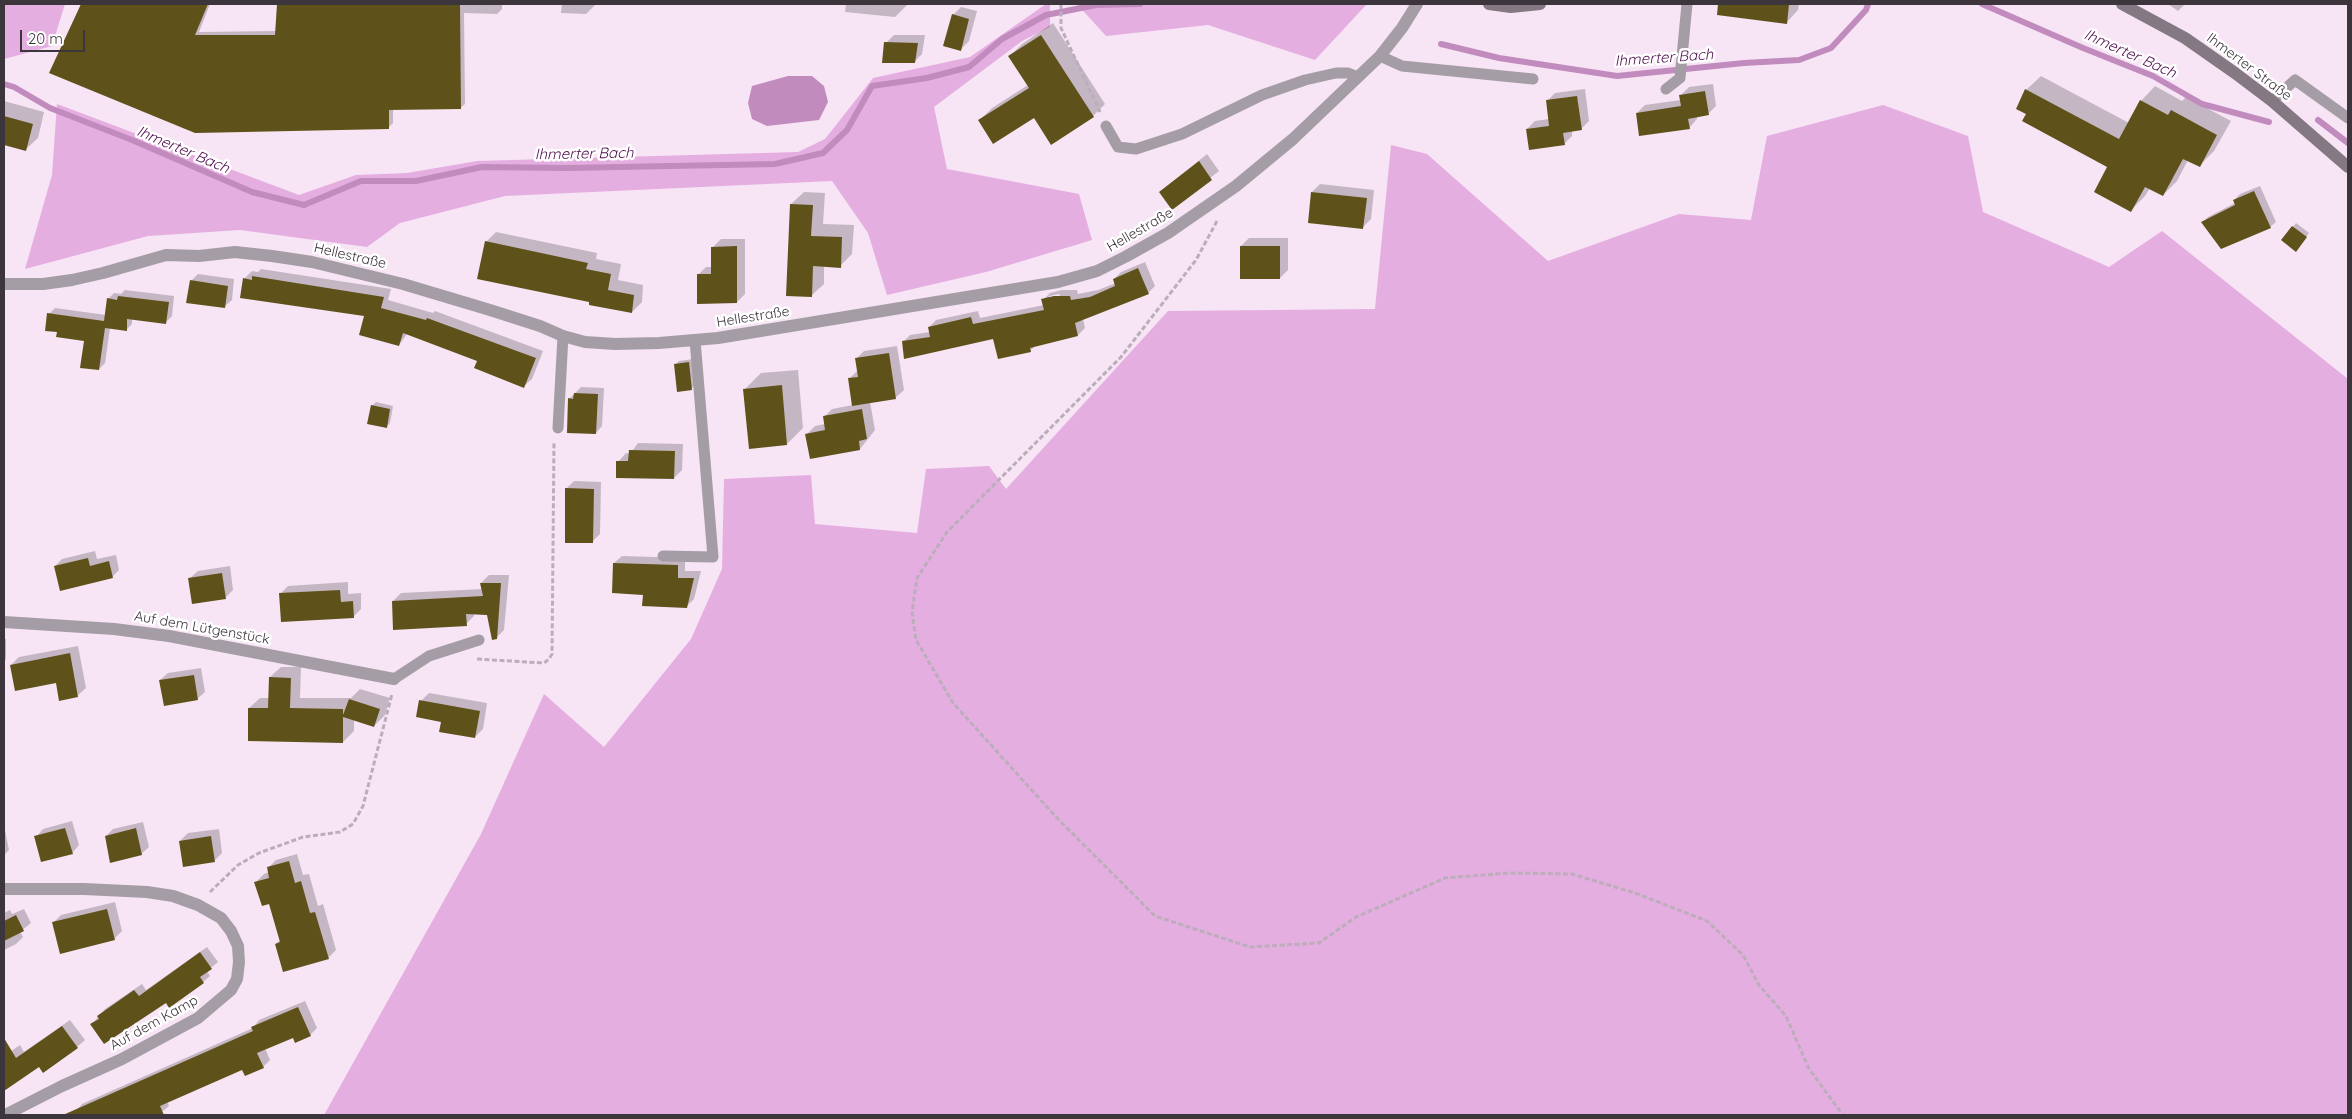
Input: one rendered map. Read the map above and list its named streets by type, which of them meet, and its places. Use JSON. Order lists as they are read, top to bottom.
{
  "streets": {
    "main road": ["Ihmerter Straße"],
    "street": ["Hellestraße", "Auf dem Lütgenstück", "Auf dem Kamp"]
  },
  "water": ["Ihmerter Bach"],
  "scale_bar": "20 m"
}
